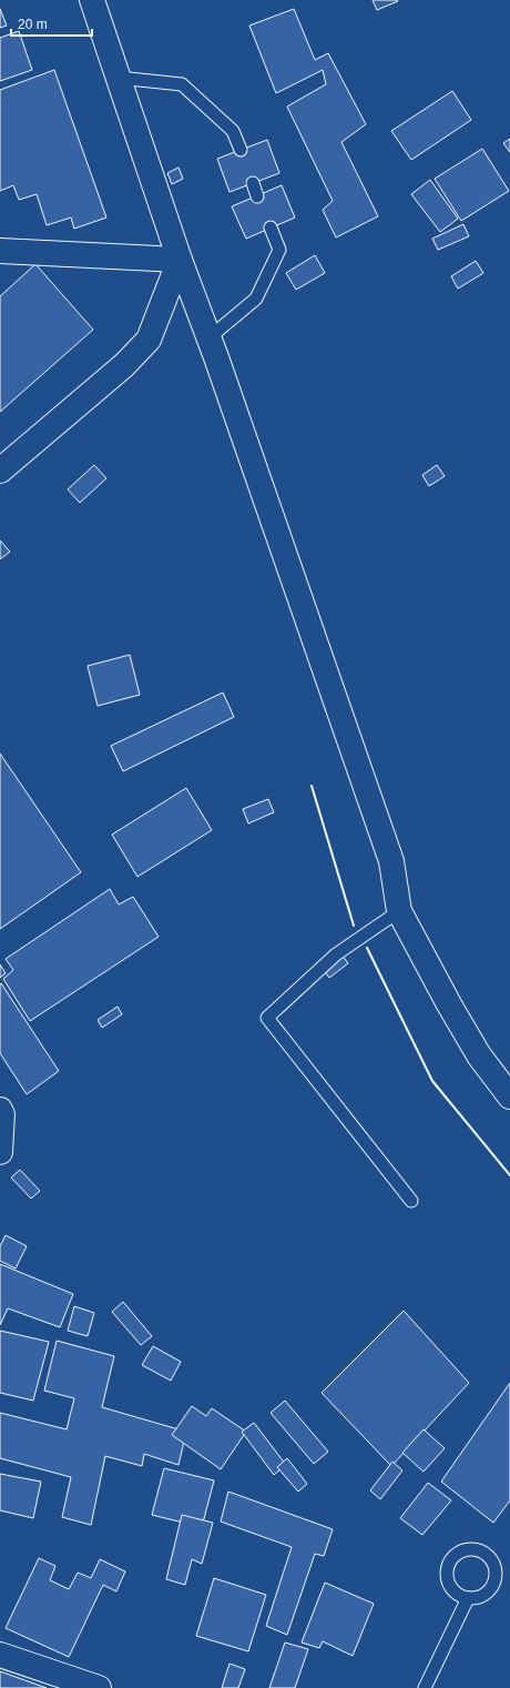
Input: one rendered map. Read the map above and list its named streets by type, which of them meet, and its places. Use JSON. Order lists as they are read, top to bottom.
{
  "scale_bar": "20 m"
}
